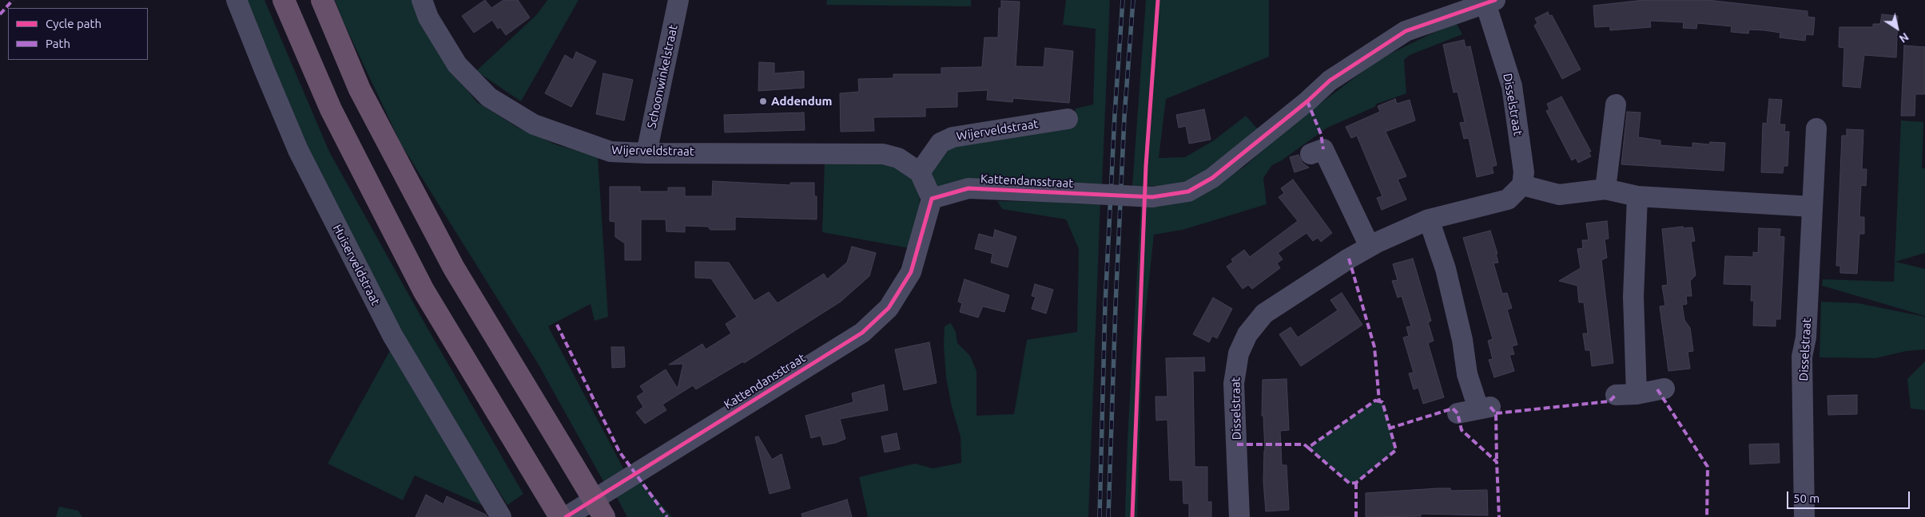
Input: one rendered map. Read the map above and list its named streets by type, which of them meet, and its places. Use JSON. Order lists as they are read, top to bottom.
{
  "streets": {
    "street": [
      "Schoonwinkelstraat",
      "Disselstraat",
      "Wijerveldstraat",
      "Kattendansstraat",
      "Huiserveldstraat"
    ]
  },
  "crossings": [
    ["Schoonwinkelstraat", "Wijerveldstraat"],
    ["Disselstraat", "Kattendansstraat"]
  ],
  "places": ["Addendum"],
  "legend": ["Cycle path", "Path"],
  "scale_bar": "50 m",
  "north": "bottom right"
}
